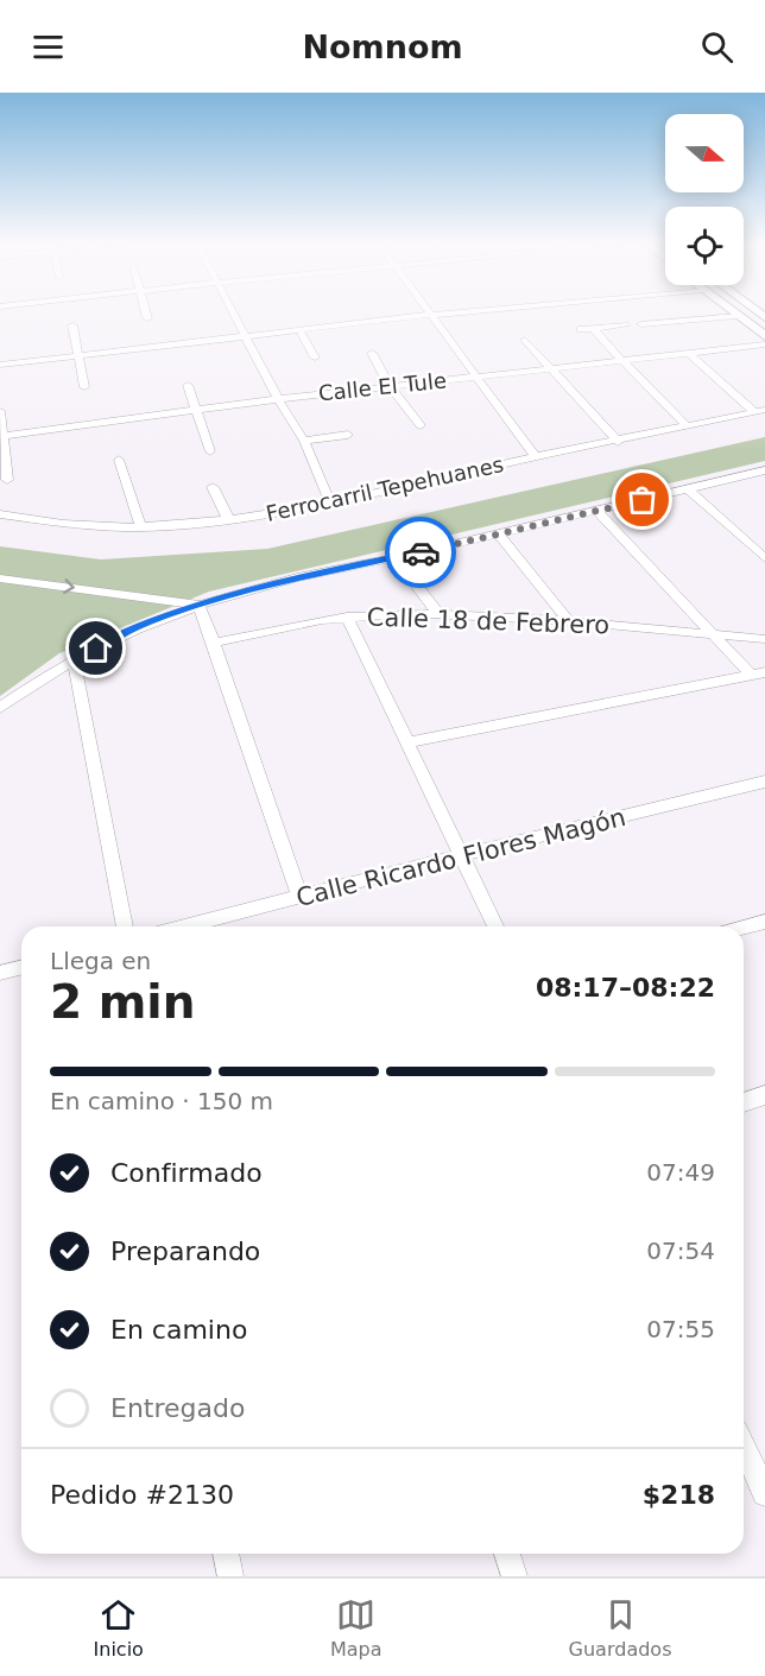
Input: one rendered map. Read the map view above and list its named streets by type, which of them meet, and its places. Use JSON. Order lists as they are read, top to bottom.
{
  "streets": {
    "street": [
      "Calle El Tule",
      "Ferrocarril Tepehuanes",
      "Calle 18 de Febrero",
      "Calle Ricardo Flores Magón"
    ]
  },
  "north": "right",
  "page": {
    "header": "Nomnom",
    "heading": ["2 min", "Llega en", "08:17–08:22"],
    "panel": ["Pedido #2130", "$218"],
    "bar": "En camino · 150 m",
    "list": [
      ["Confirmado", "07:49"],
      ["Preparando", "07:54"],
      ["En camino", "07:55"],
      "Entregado"
    ],
    "tabs": ["Inicio", "Mapa", "Guardados"]
  }
}
